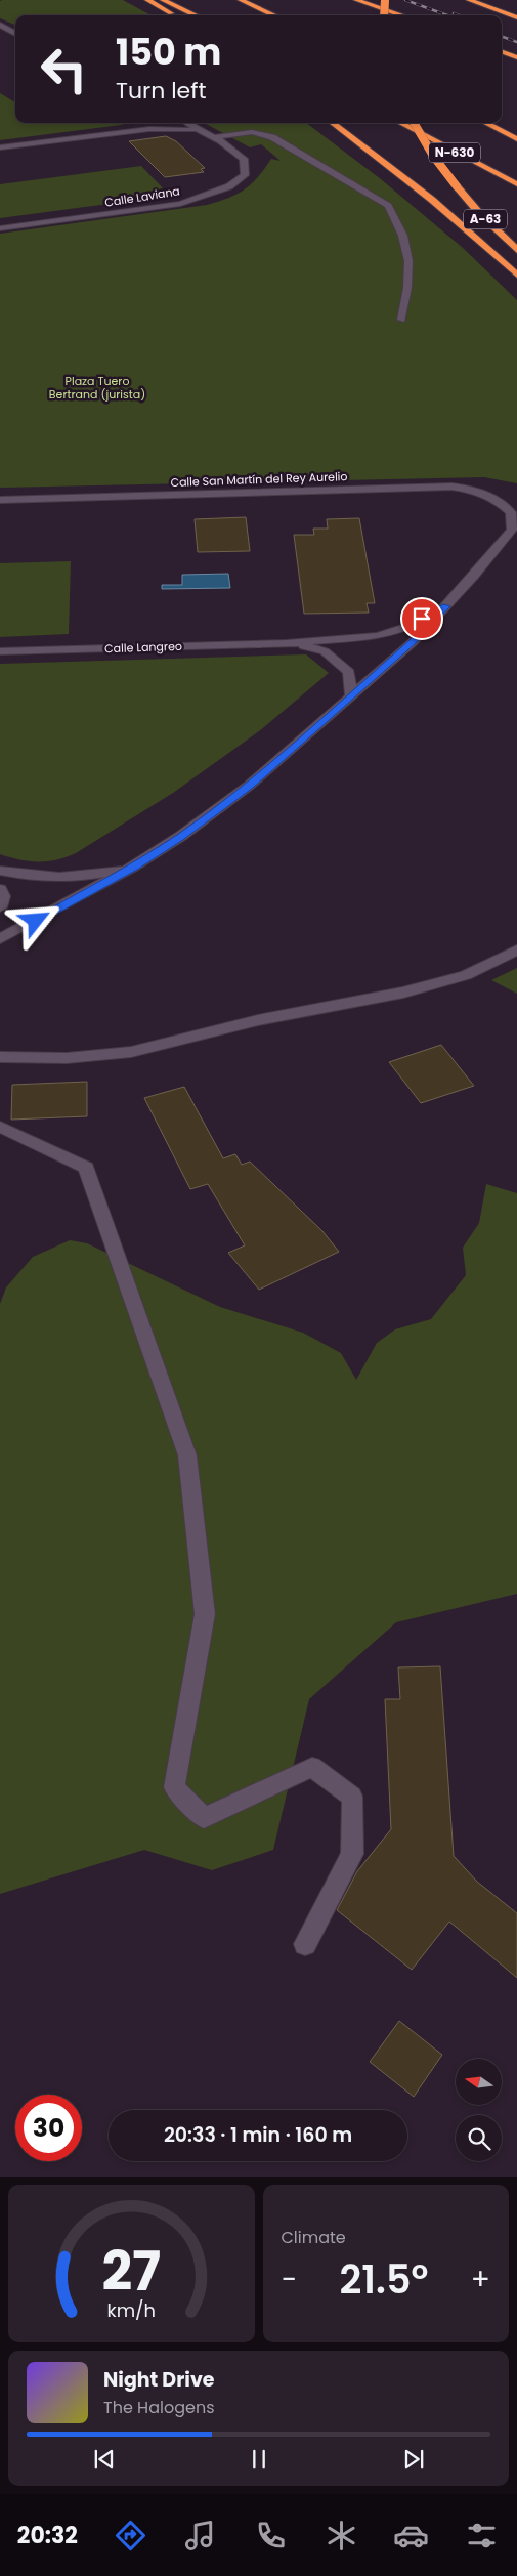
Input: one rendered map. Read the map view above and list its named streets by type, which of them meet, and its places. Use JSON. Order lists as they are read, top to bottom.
{
  "streets": {
    "highway": ["N-630", "A-63"],
    "street": ["Calle Laviana", "Calle San Martín del Rey Aurelio", "Calle Langreo"]
  },
  "parks": ["Plaza Tuero Bertrand (jurista)"],
  "north": "left",
  "page": {
    "turn": ["150 m", "Turn left"],
    "limit": "30",
    "trip": "20:33 · 1 min · 160 m",
    "tile": "Climate",
    "heat": ["−", "21.5°", "+"],
    "song": ["Night Drive", "The Halogens"],
    "tabs": "20:32",
    "gauge": ["27", "km/h"]
  }
}
